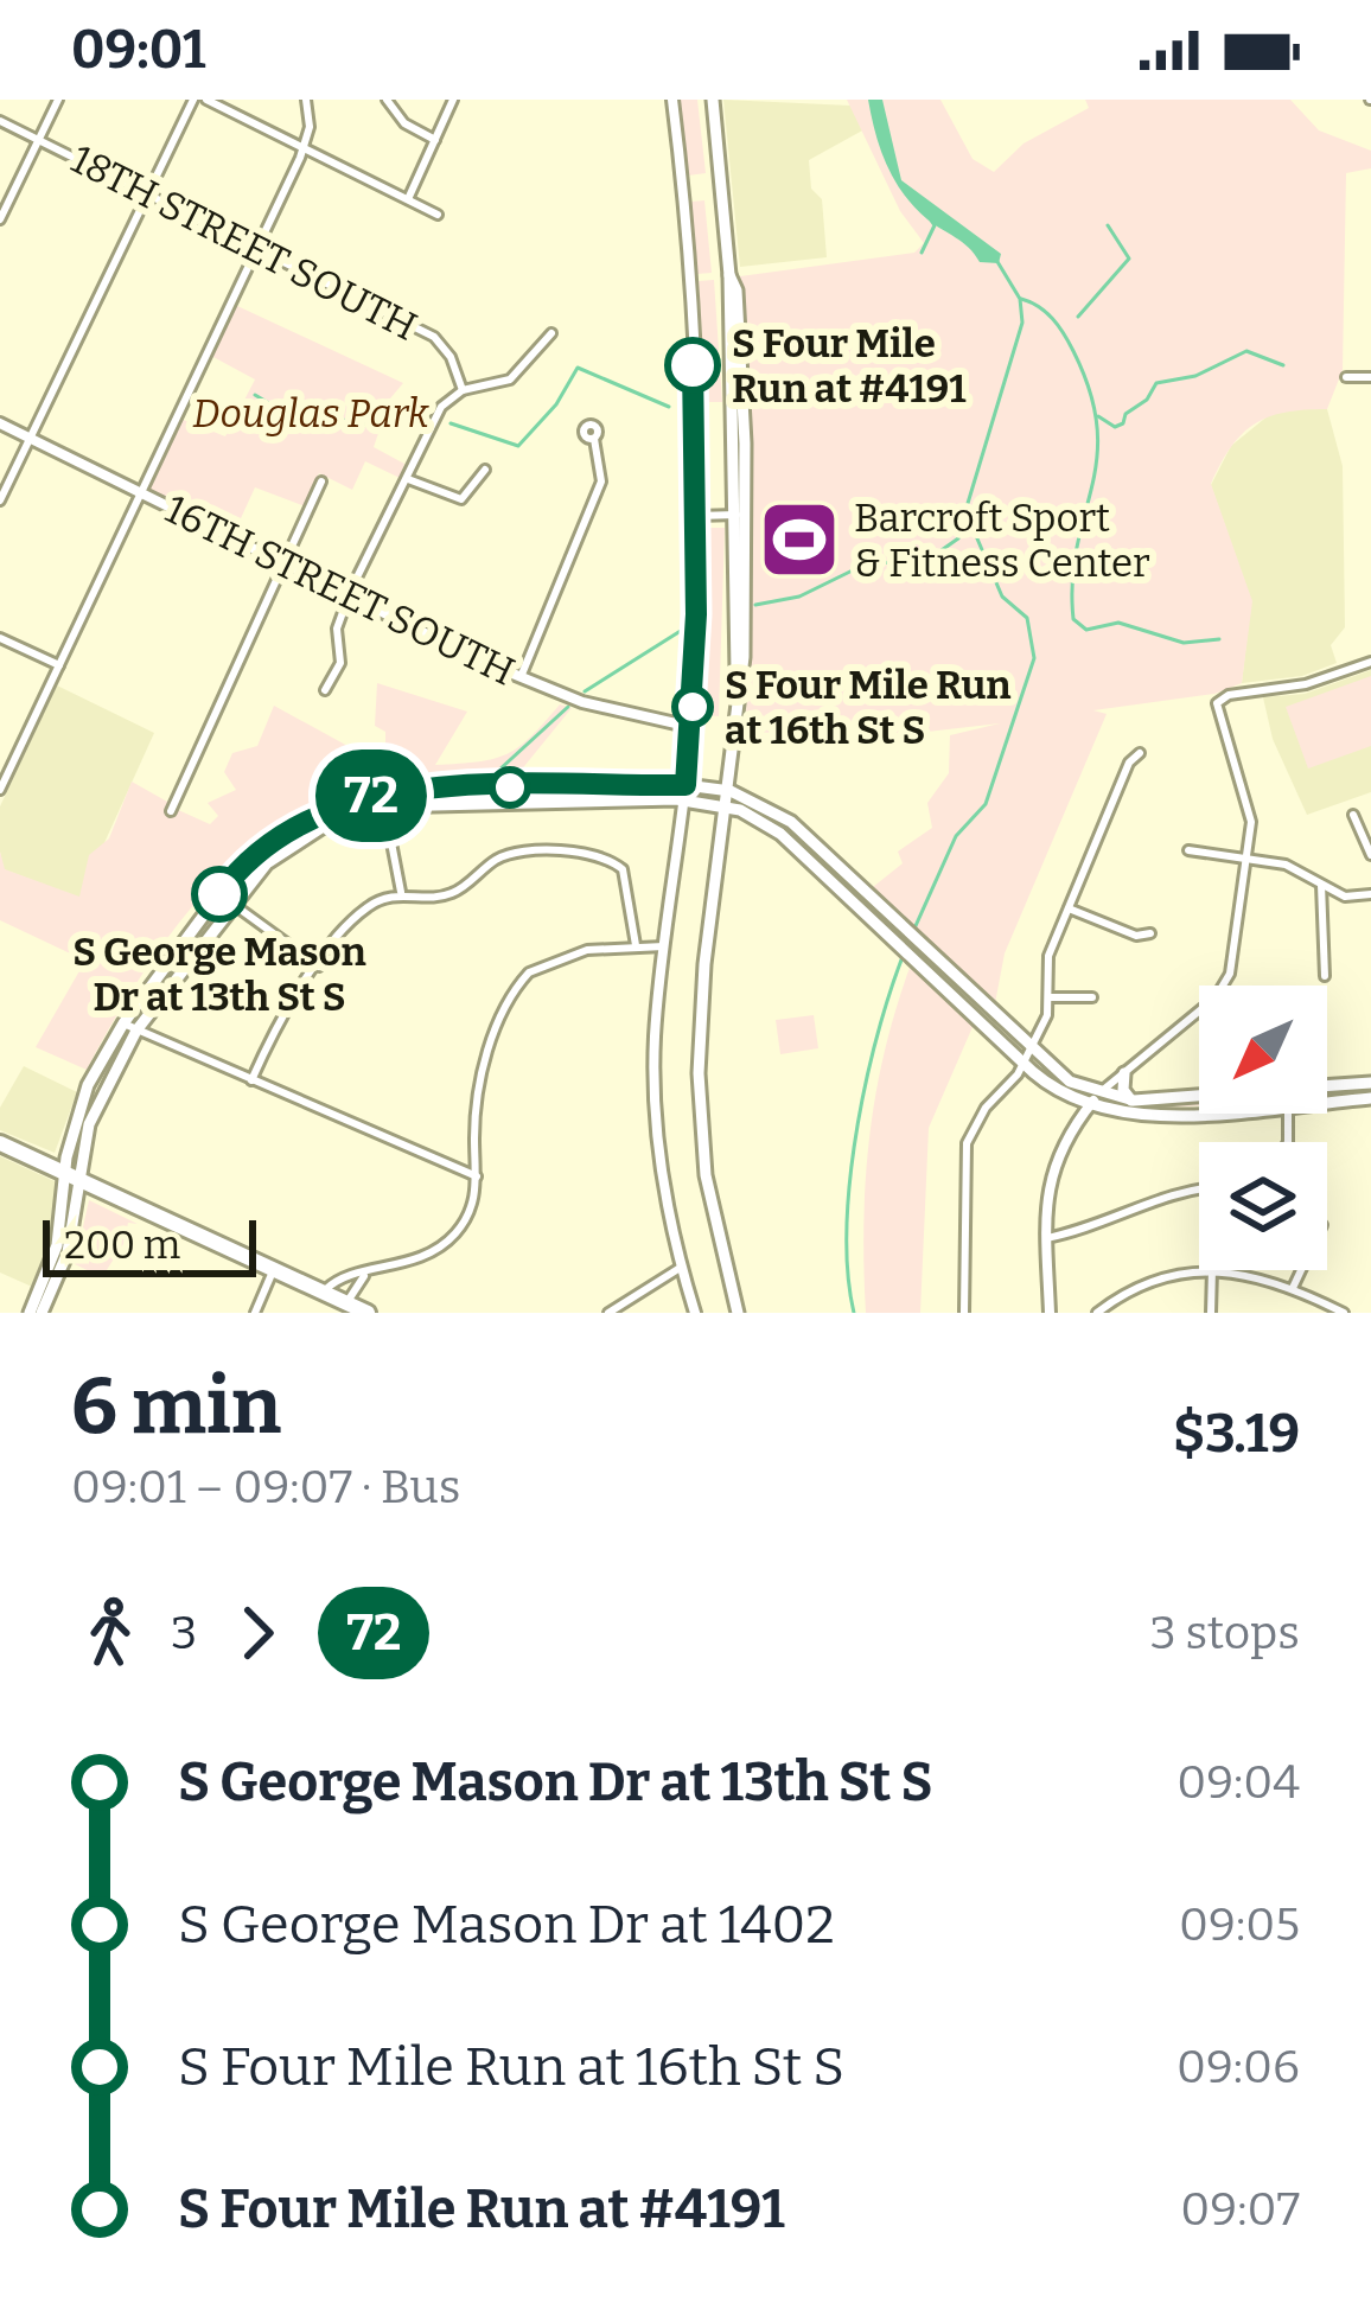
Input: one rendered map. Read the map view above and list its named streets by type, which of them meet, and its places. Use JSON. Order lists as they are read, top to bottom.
{
  "streets": {
    "street": ["18TH STREET SOUTH", "16TH STREET SOUTH"]
  },
  "parks": ["Douglas Park"],
  "places": {
    "other": ["S Four Mile Run at #4191", "S Four Mile Run at 16th St S", "S George Mason Dr at 13th St S"],
    "sports": ["Barcroft Sport & Fitness Center"]
  },
  "lines": ["bus line 72"],
  "scale_bar": "200 m",
  "north": "bottom left",
  "page": {
    "status": "09:01",
    "on_map": "72",
    "scale": "200 m",
    "heading": ["6 min", "09:01 – 09:07 · Bus", "$3.19"],
    "legs": ["3", "72", "3 stops"],
    "list": [
      {
        "name": "S George Mason Dr at 13th St S",
        "value": "09:04"
      },
      {
        "name": "S George Mason Dr at 1402",
        "value": "09:05"
      },
      {
        "name": "S Four Mile Run at 16th St S",
        "value": "09:06"
      },
      {
        "name": "S Four Mile Run at #4191",
        "value": "09:07"
      }
    ]
  }
}
